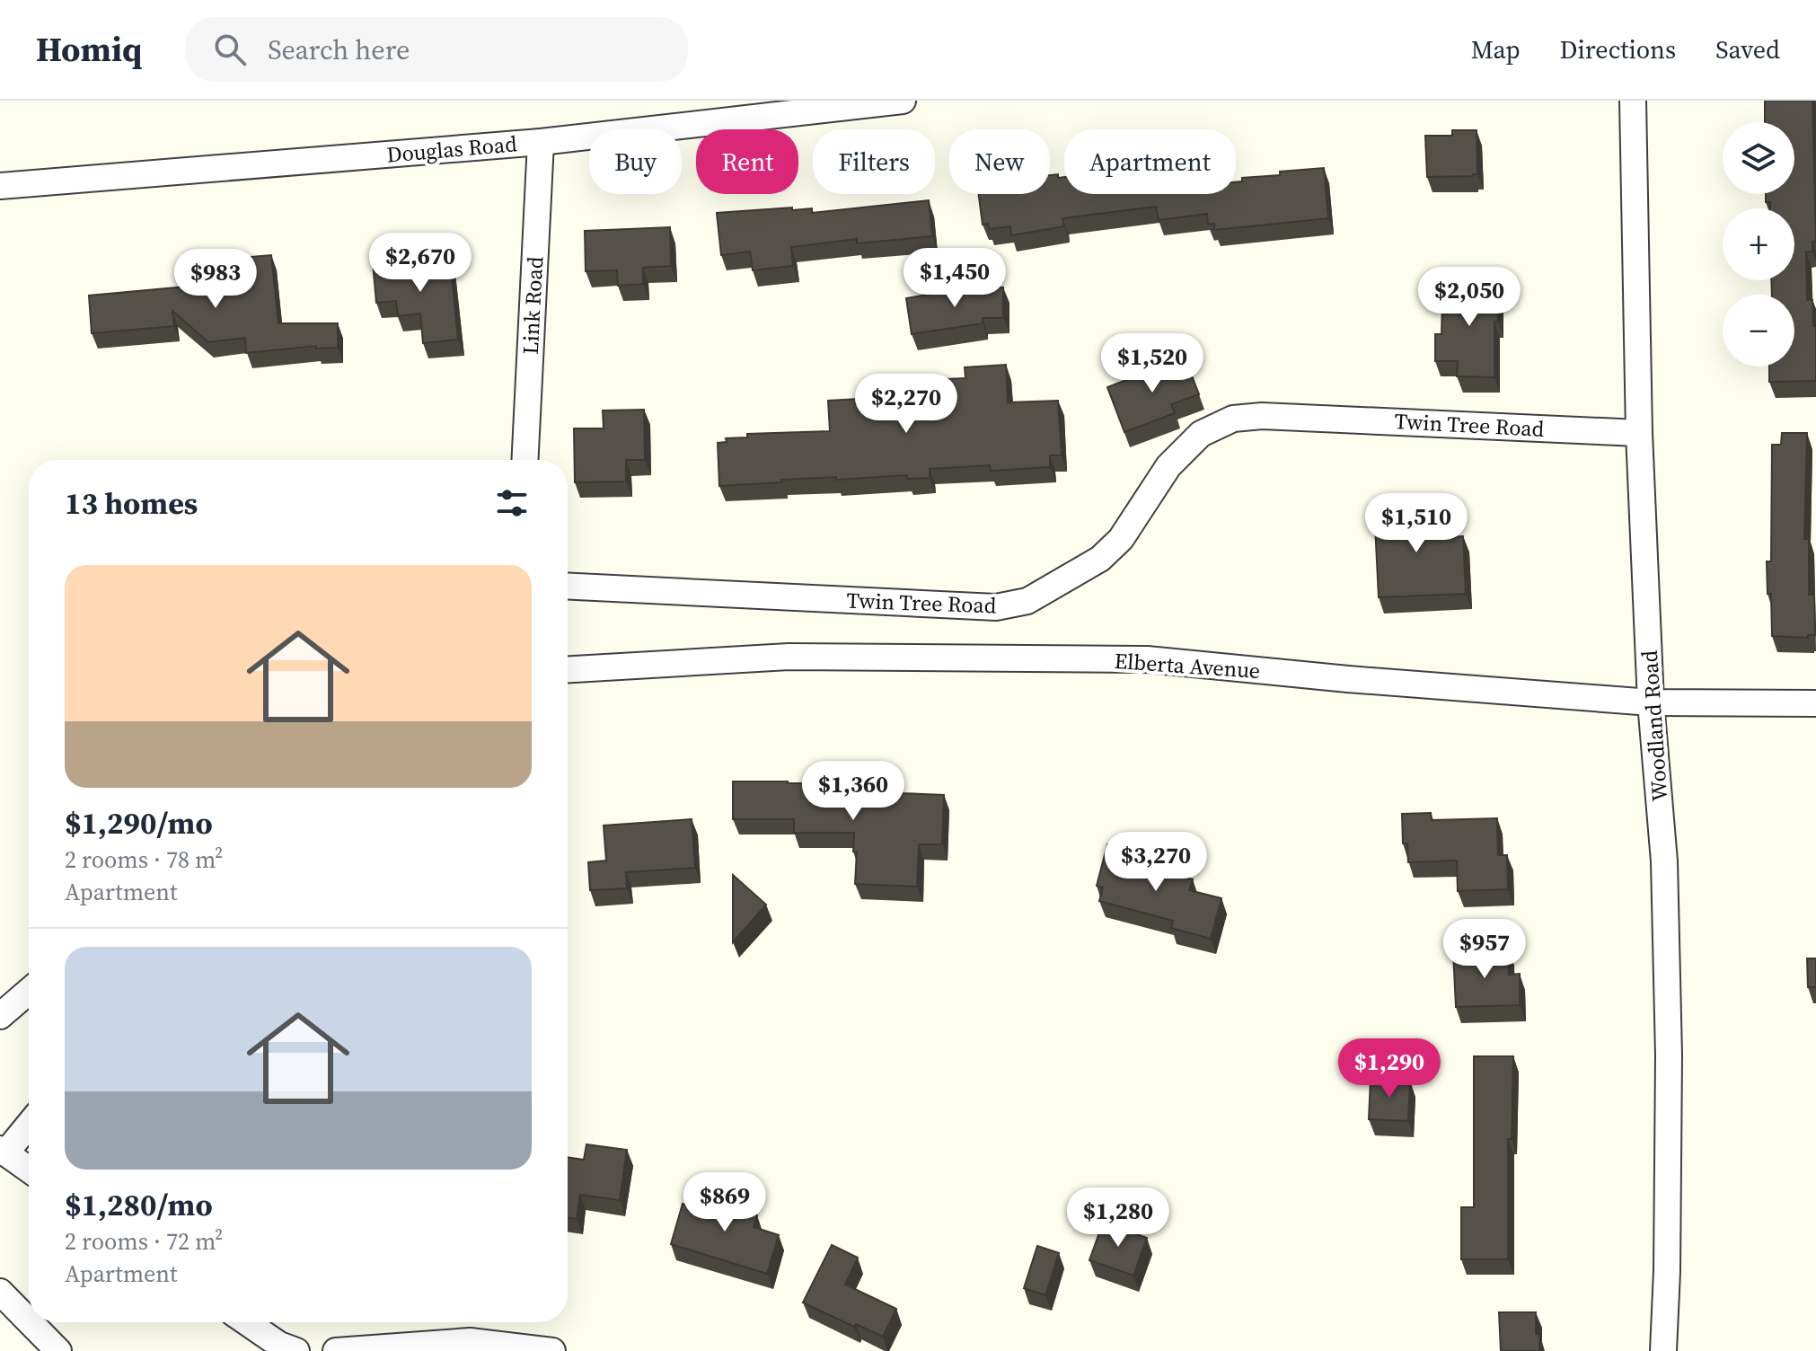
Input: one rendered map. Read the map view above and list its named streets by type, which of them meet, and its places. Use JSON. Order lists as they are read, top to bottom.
{
  "streets": {
    "street": [
      "Douglas Road",
      "Link Road",
      "Twin Tree Road",
      "Elberta Avenue",
      "Woodland Road"
    ]
  },
  "crossings": [
    ["Douglas Road", "Link Road"],
    ["Twin Tree Road", "Woodland Road"],
    ["Elberta Avenue", "Woodland Road"]
  ],
  "page": {
    "header": "Homiq",
    "search": "Search here",
    "nav": ["Map", "Directions", "Saved"],
    "map_buttons": ["+", "−"],
    "chip": [
      "Buy",
      "Rent",
      "Filters",
      "New",
      "Apartment"
    ],
    "price": [
      "$2,670",
      "$1,450",
      "$983",
      "$2,050",
      "$1,520",
      "$2,270",
      "$1,510",
      "$1,360",
      "$3,270",
      "$957",
      "$1,290",
      "$869",
      "$1,280"
    ],
    "heading": "13 homes",
    "list": [
      {
        "name": "$1,290/mo",
        "note": "2 rooms · 78 m² · Apartment"
      },
      {
        "name": "$1,280/mo",
        "note": "2 rooms · 72 m² · Apartment"
      }
    ]
  }
}
